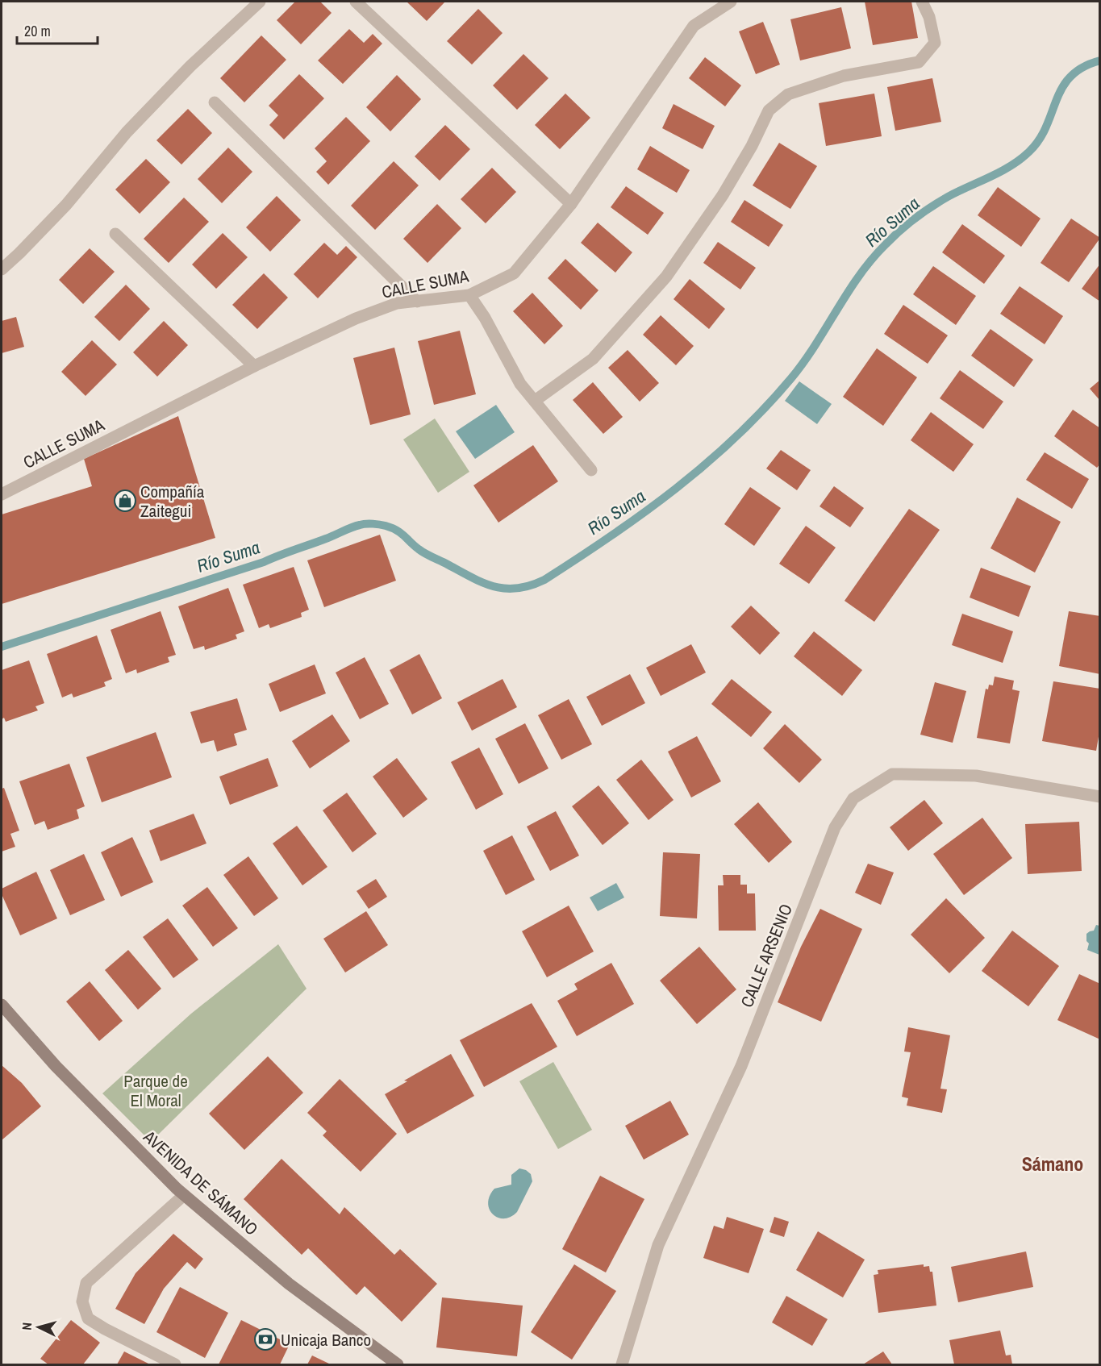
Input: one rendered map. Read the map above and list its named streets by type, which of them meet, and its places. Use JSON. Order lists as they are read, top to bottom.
{
  "streets": {
    "street": ["CALLE SUMA", "CALLE ARSENIO", "AVENIDA DE SÁMANO"]
  },
  "districts": ["Sámano"],
  "water": ["Río Suma"],
  "parks": ["Parque de El Moral"],
  "places": {
    "shop": ["Compañía Zaitegui"],
    "bank": ["Unicaja Banco"]
  },
  "scale_bar": "20 m",
  "north": "left"
}
